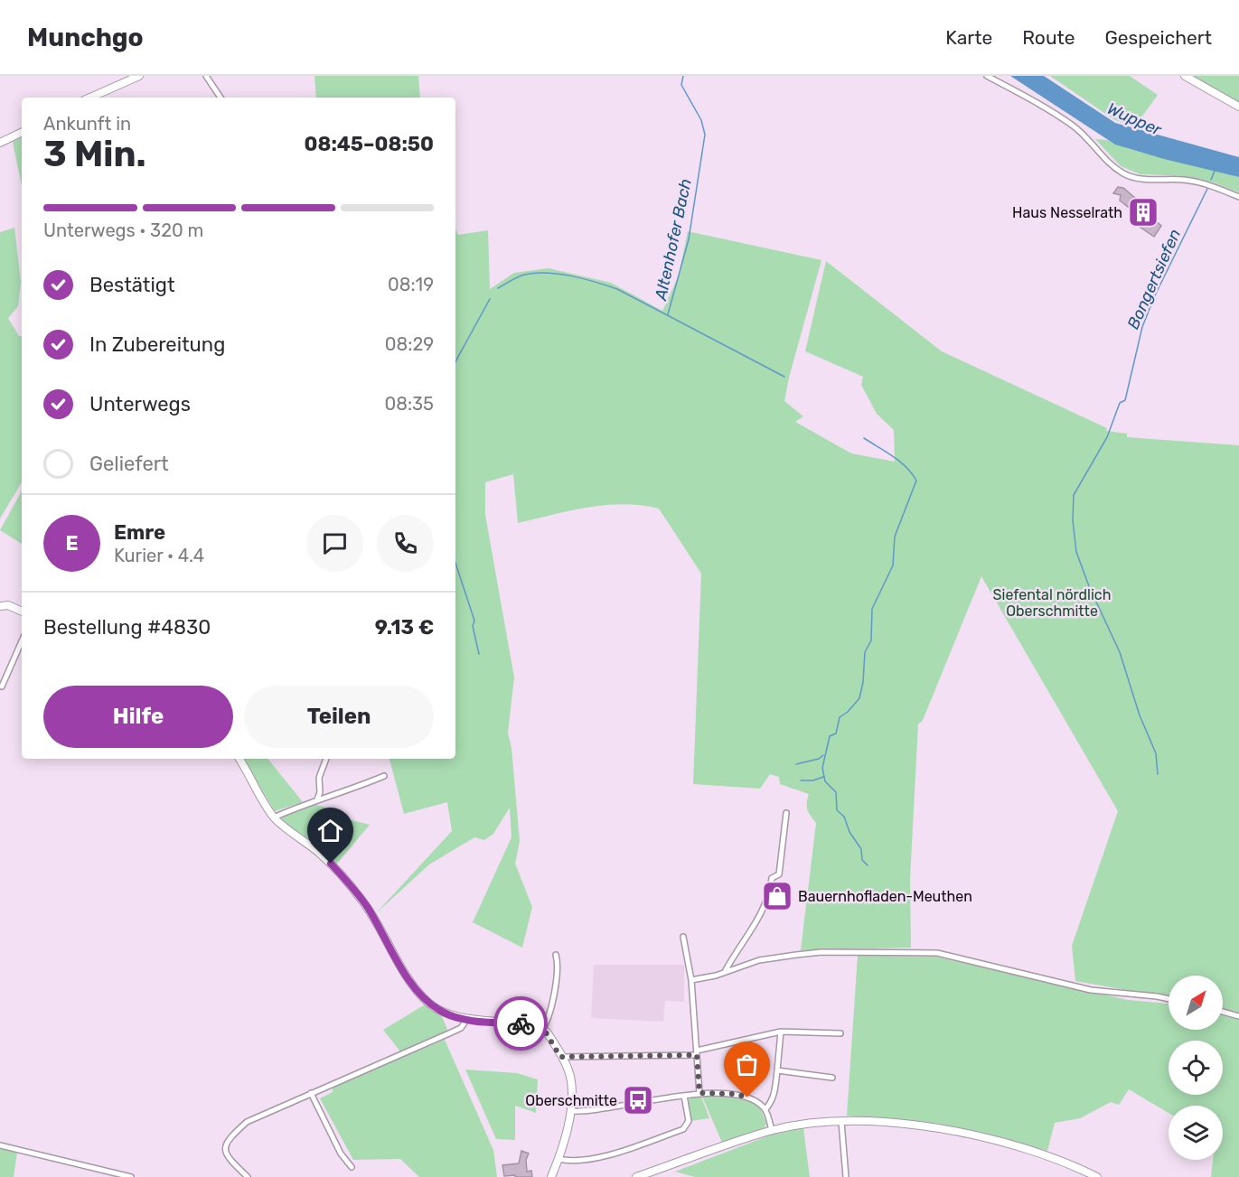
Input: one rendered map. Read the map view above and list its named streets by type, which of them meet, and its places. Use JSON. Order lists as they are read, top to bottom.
{
  "water": ["Wupper", "Altenhofer Bach", "Bongertsiefen"],
  "parks": ["Siefental nördlich Oberschmitte"],
  "places": {
    "building": ["Haus Nesselrath"],
    "shop": ["Bauernhofladen-Meuthen"],
    "bus stop": ["Oberschmitte"]
  },
  "north": "top right",
  "page": {
    "header": "Munchgo",
    "nav": ["Karte", "Route", "Gespeichert"],
    "heading": ["3 Min.", "Ankunft in", "08:45–08:50"],
    "panel": [
      "Emre",
      "Kurier · 4.4",
      "Bestellung #4830",
      "9.13 €"
    ],
    "bar": "Unterwegs · 320 m",
    "list": [
      ["Bestätigt", "08:19"],
      ["In Zubereitung", "08:29"],
      ["Unterwegs", "08:35"],
      "Geliefert"
    ],
    "round": "E",
    "buttons": ["Hilfe", "Teilen"]
  }
}
